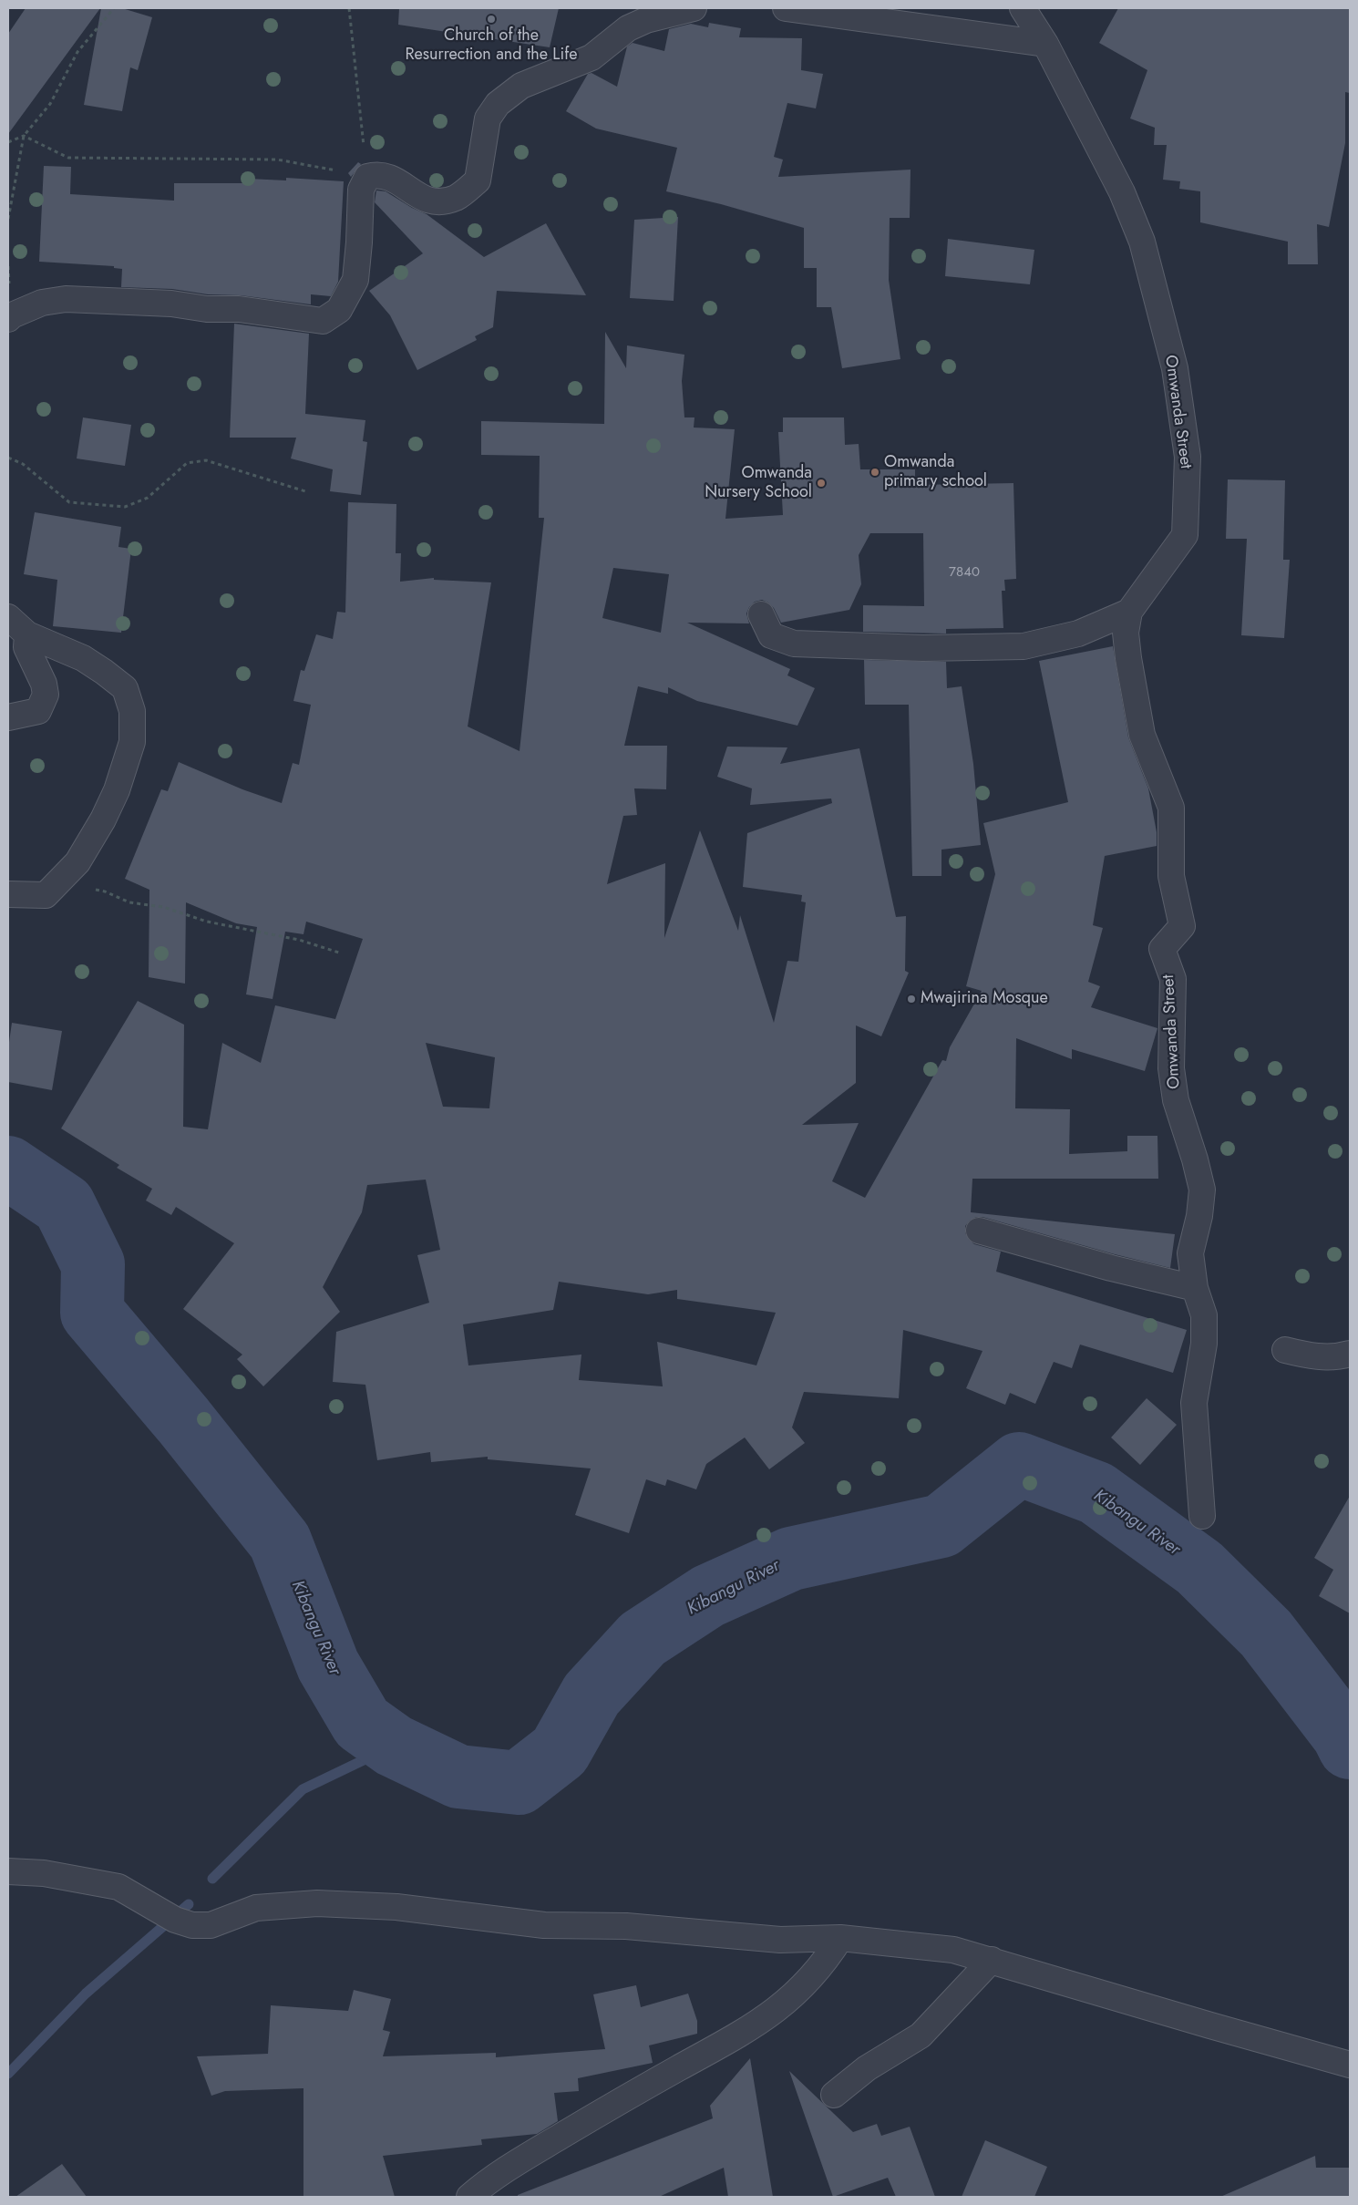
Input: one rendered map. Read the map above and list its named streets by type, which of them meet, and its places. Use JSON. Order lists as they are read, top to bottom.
{
  "streets": {
    "street": ["Omwanda Street"]
  },
  "water": ["Kibangu River"],
  "places": [
    "Church of the Resurrection and the Life",
    "Omwanda primary school",
    "Omwanda Nursery School",
    "Mwajirina Mosque"
  ],
  "house_numbers": ["7840"]
}
